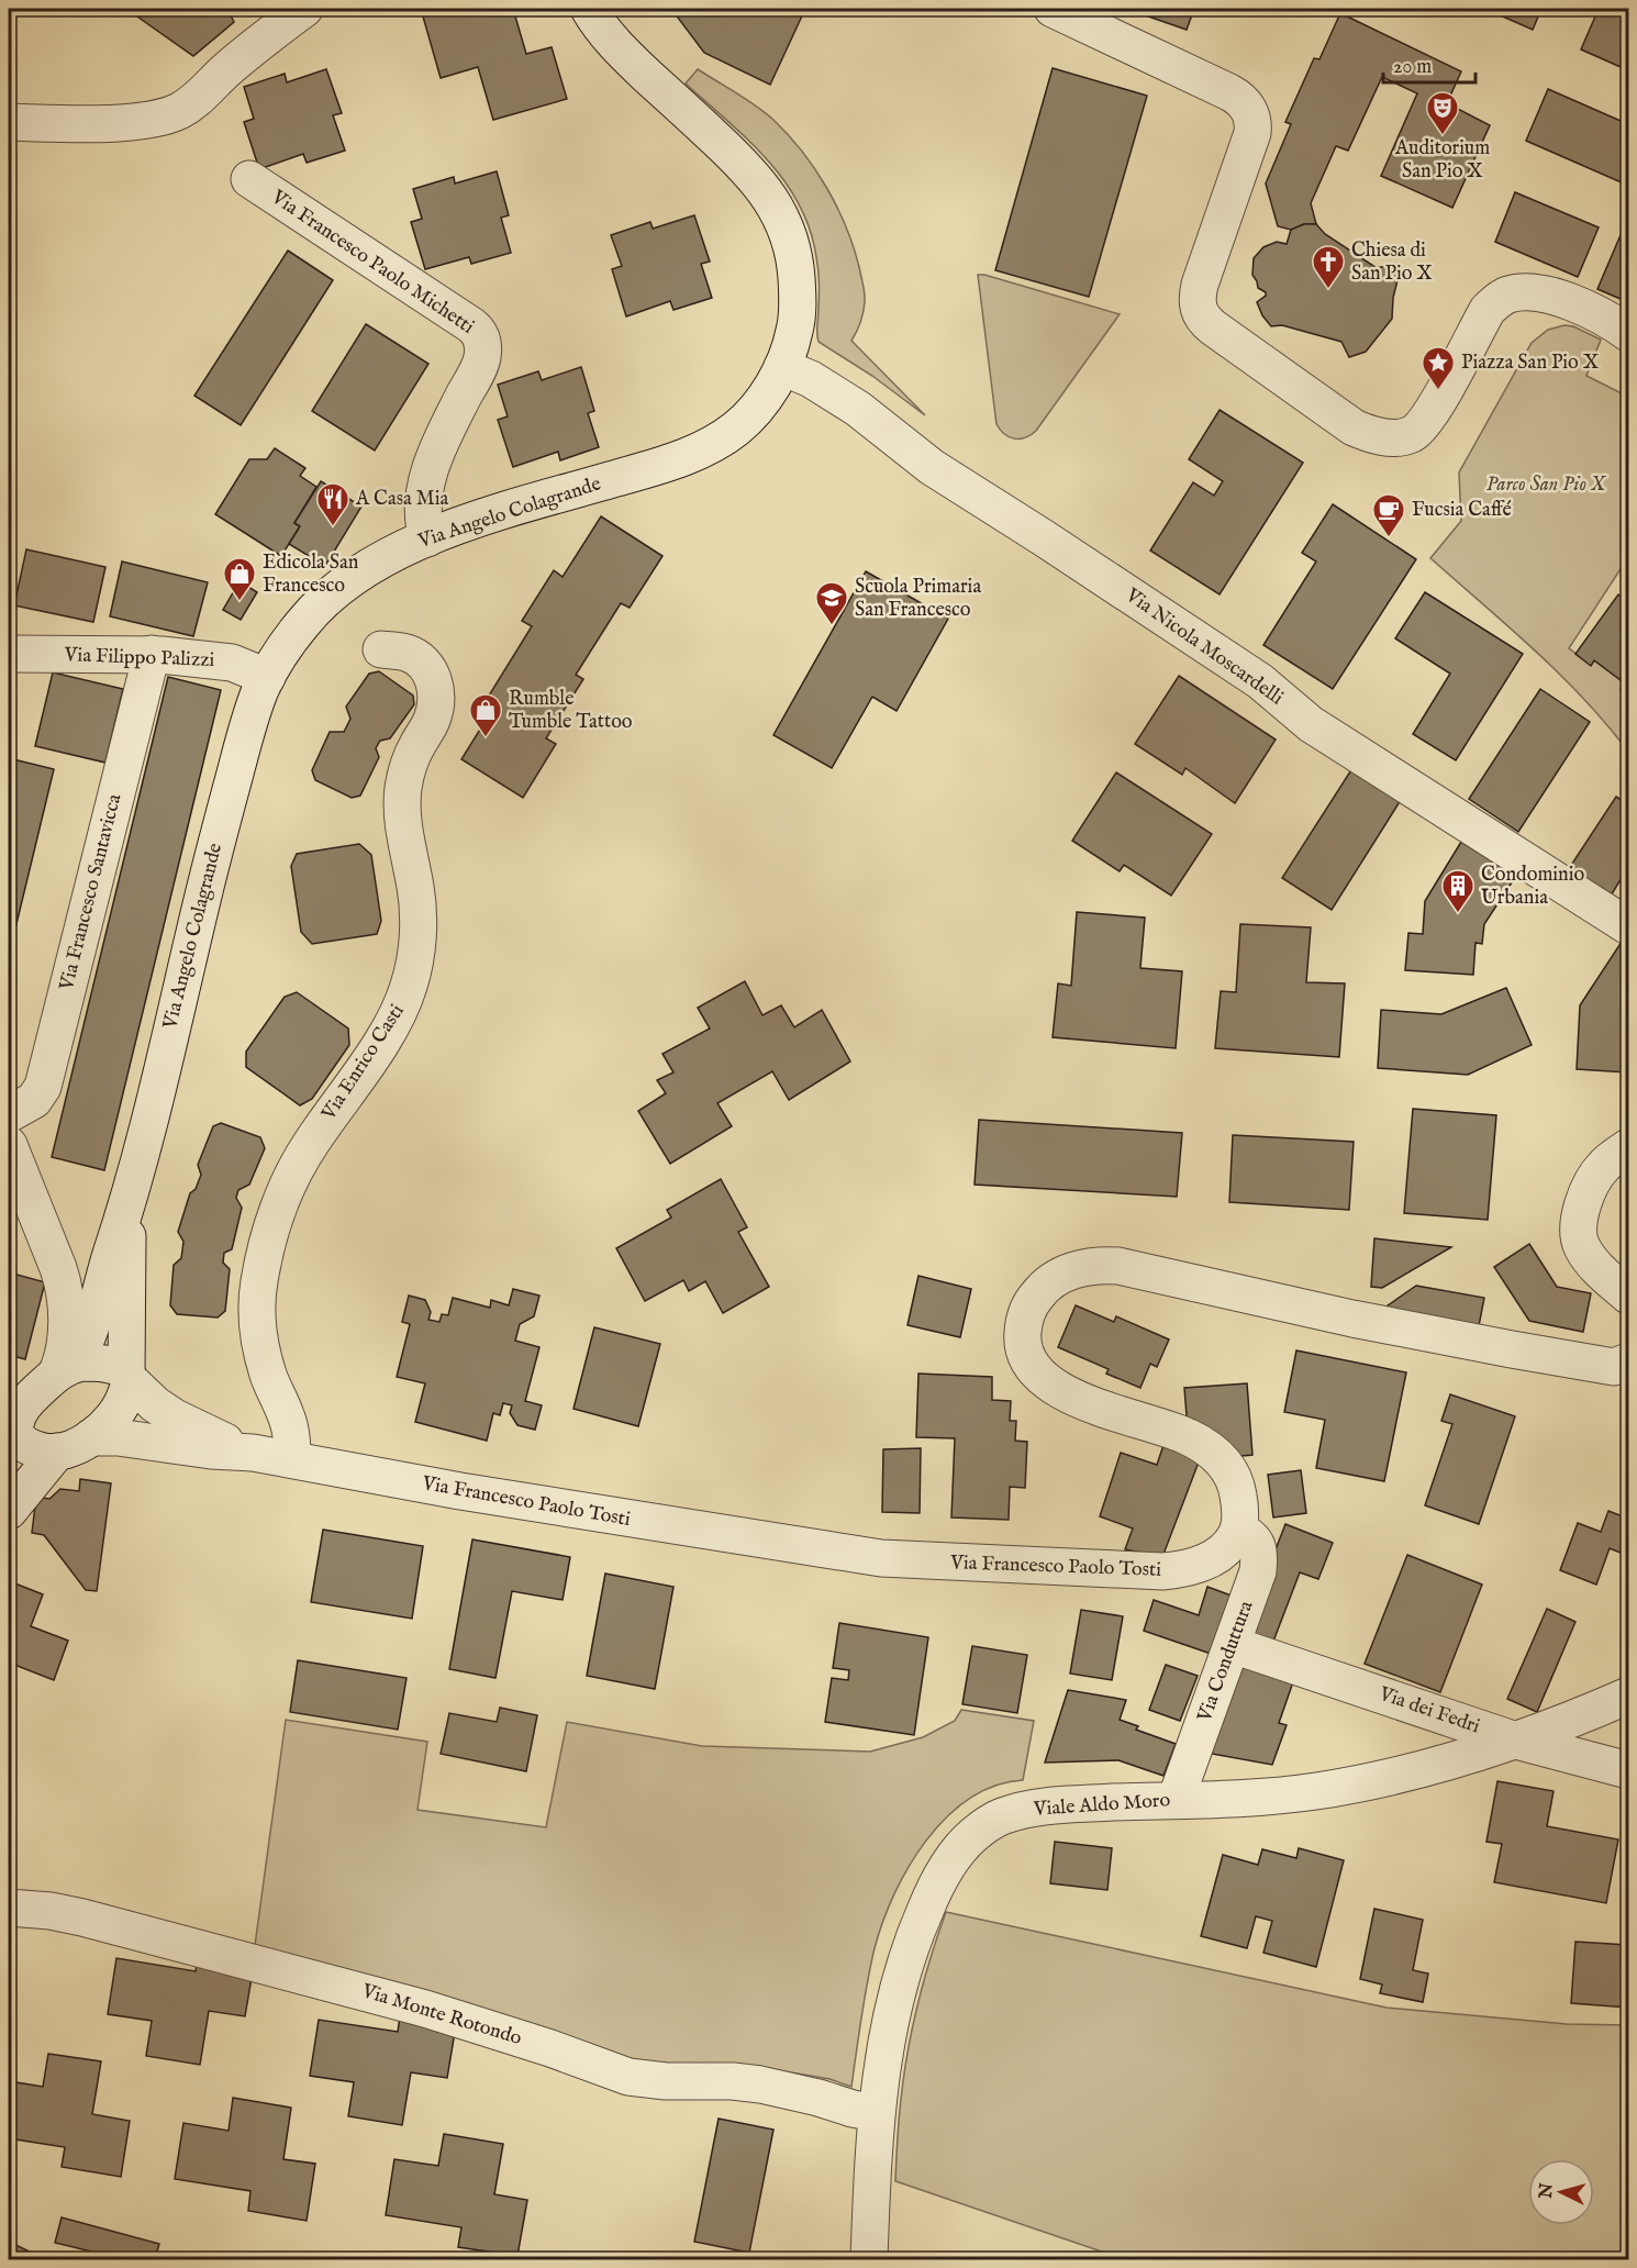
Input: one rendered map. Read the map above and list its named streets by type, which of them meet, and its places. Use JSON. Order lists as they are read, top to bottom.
{
  "streets": {
    "street": [
      "Via Francesco Paolo Michetti",
      "Via Angelo Colagrande",
      "Via Nicola Moscardelli",
      "Via Filippo Palizzi",
      "Via Francesco Santavicca",
      "Via Enrico Casti",
      "Via Francesco Paolo Tosti",
      "Via Conduttura",
      "Via dei Fedri",
      "Viale Aldo Moro",
      "Via Monte Rotondo"
    ]
  },
  "crossings": [
    ["Via Francesco Paolo Michetti", "Via Angelo Colagrande"],
    ["Via Angelo Colagrande", "Via Nicola Moscardelli"],
    ["Via Angelo Colagrande", "Via Filippo Palizzi"],
    ["Via Angelo Colagrande", "Via Francesco Paolo Tosti"],
    ["Via Filippo Palizzi", "Via Francesco Santavicca"],
    ["Via Enrico Casti", "Via Francesco Paolo Tosti"],
    ["Via Francesco Paolo Tosti", "Via Conduttura"],
    ["Via Conduttura", "Via dei Fedri"],
    ["Via Conduttura", "Viale Aldo Moro"],
    ["Via dei Fedri", "Viale Aldo Moro"],
    ["Viale Aldo Moro", "Via Monte Rotondo"]
  ],
  "parks": ["Parco San Pio X"],
  "places": {
    "theatre": ["Auditorium San Pio X"],
    "church": ["Chiesa di San Pio X"],
    "place": ["Piazza San Pio X"],
    "restaurant": ["A Casa Mia"],
    "cafe": ["Fucsia Caffé"],
    "shop": ["Edicola San Francesco", "Rumble Tumble Tattoo"],
    "school or university": ["Scuola Primaria San Francesco"],
    "building": ["Condominio Urbania"]
  },
  "scale_bar": "20 m",
  "north": "left"
}
